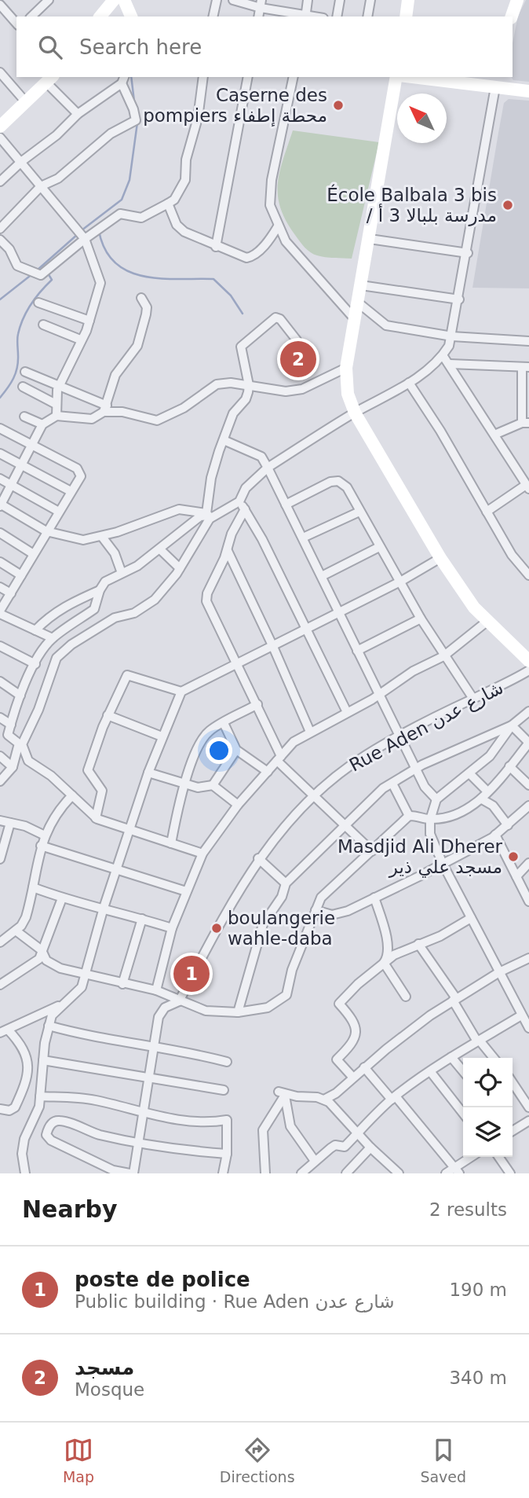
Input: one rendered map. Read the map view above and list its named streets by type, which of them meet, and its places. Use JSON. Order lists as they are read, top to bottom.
{
  "streets": {
    "street": ["Rue Aden شارع عدن"]
  },
  "places": [
    "Caserne des pompiers محطة إطفاء",
    "École Balbala 3 bis / مدرسة بلبالا 3 أ",
    "Masdjid Ali Dherer مسجد علي ذير",
    "boulangerie wahle-daba"
  ],
  "north": "top left",
  "page": {
    "search": "Search here",
    "pins": ["2", "1"],
    "heading": ["Nearby", "2 results"],
    "list": [
      {
        "mark": "1",
        "name": "poste de police",
        "note": "Public building · Rue Aden شارع عدن",
        "value": "190 m"
      },
      {
        "mark": "2",
        "name": "مسجد",
        "note": "Mosque",
        "value": "340 m"
      }
    ],
    "nav": ["Map", "Directions", "Saved"]
  }
}
